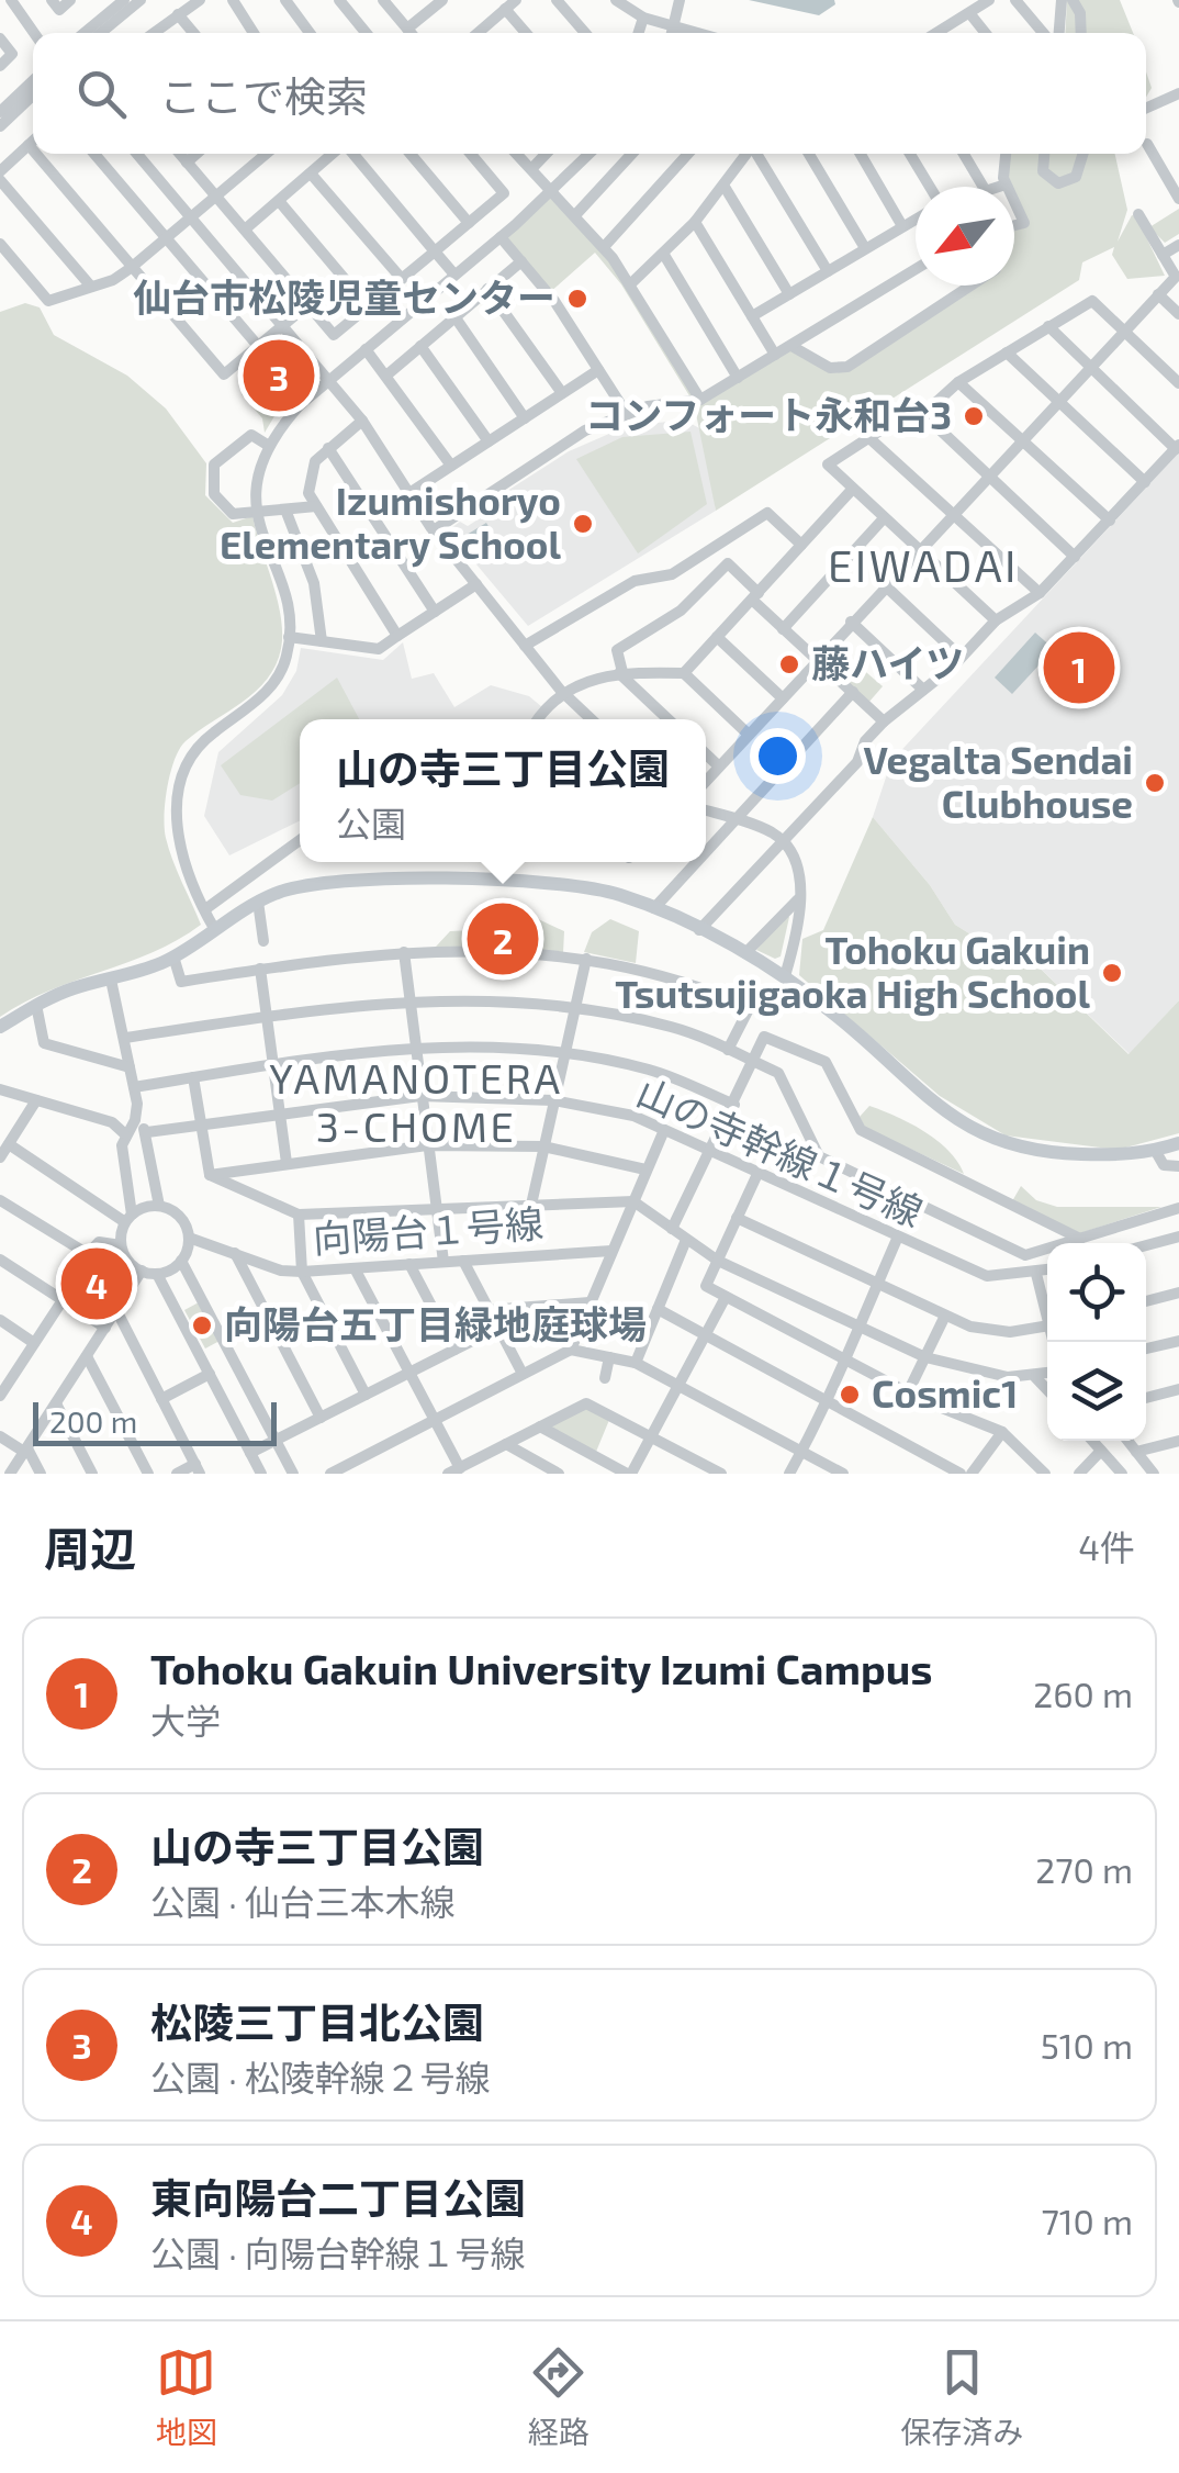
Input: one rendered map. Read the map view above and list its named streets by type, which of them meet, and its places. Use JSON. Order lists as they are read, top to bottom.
{
  "streets": {
    "street": ["山の寺幹線１号線", "向陽台１号線"]
  },
  "districts": ["EIWADAI", "YAMANOTERA 3-CHOME"],
  "places": [
    "仙台市松陵児童センター",
    "コンフォート永和台3",
    "Izumishoryo Elementary School",
    "藤ハイツ",
    "Vegalta Sendai Clubhouse",
    "Tohoku Gakuin Tsutsujigaoka High School",
    "向陽台五丁目緑地庭球場",
    "Cosmic1"
  ],
  "scale_bar": "200 m",
  "north": "bottom left",
  "page": {
    "search": "ここで検索",
    "pins": [
      "3",
      "1",
      "2",
      "4"
    ],
    "popup": ["山の寺三丁目公園", "公園"],
    "scale": "200 m",
    "heading": ["周辺", "4件"],
    "list": [
      {
        "mark": "1",
        "name": "Tohoku Gakuin University Izumi Campus",
        "note": "大学",
        "value": "260 m"
      },
      {
        "mark": "2",
        "name": "山の寺三丁目公園",
        "note": "公園 · 仙台三本木線",
        "value": "270 m"
      },
      {
        "mark": "3",
        "name": "松陵三丁目北公園",
        "note": "公園 · 松陵幹線２号線",
        "value": "510 m"
      },
      {
        "mark": "4",
        "name": "東向陽台二丁目公園",
        "note": "公園 · 向陽台幹線１号線",
        "value": "710 m"
      }
    ],
    "nav": ["地図", "経路", "保存済み"]
  }
}
